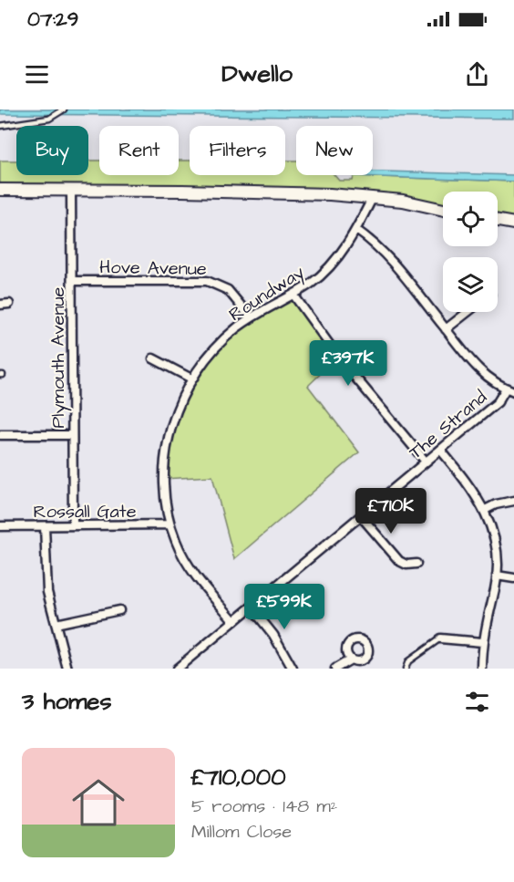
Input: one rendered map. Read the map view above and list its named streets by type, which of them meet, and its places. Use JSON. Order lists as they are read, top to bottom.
{
  "streets": {
    "street": [
      "Hove Avenue",
      "Roundway",
      "Plymouth Avenue",
      "The Strand",
      "Rossall Gate"
    ]
  },
  "crossings": [
    ["Hove Avenue", "Roundway"],
    ["Hove Avenue", "Plymouth Avenue"],
    ["Roundway", "The Strand"],
    ["Roundway", "Rossall Gate"],
    ["Plymouth Avenue", "Rossall Gate"]
  ],
  "page": {
    "status": "07:29",
    "header": "Dwello",
    "chip": [
      "Buy",
      "Rent",
      "Filters",
      "New"
    ],
    "price": ["£397K", "£710K", "£599K"],
    "heading": "3 homes",
    "list": [
      {
        "name": "£710,000",
        "note": "5 rooms · 148 m² · Millom Close"
      }
    ]
  }
}
